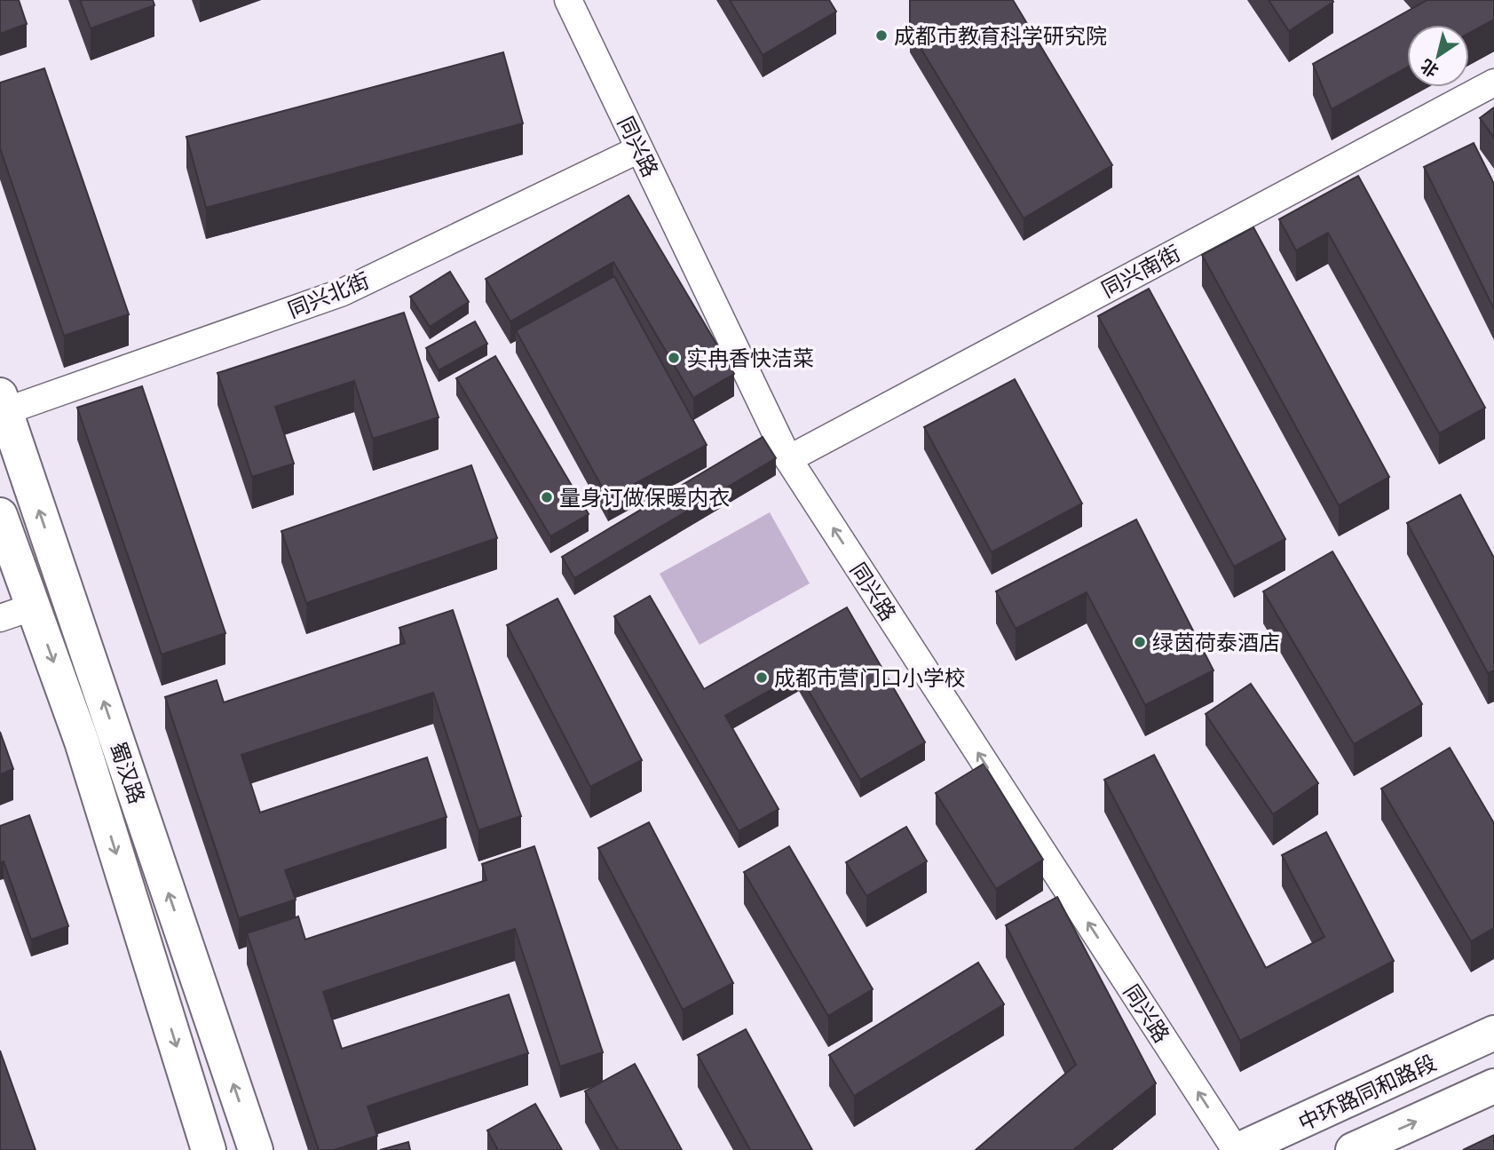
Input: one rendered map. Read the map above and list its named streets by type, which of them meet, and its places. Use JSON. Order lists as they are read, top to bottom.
{
  "streets": {
    "main road": ["蜀汉路", "中环路同和路段"],
    "street": ["同兴路", "同兴南街", "同兴北街"]
  },
  "crossings": [
    ["同兴路", "同兴南街"],
    ["同兴路", "同兴北街"],
    ["同兴路", "中环路同和路段"],
    ["同兴北街", "蜀汉路"]
  ],
  "one_way": ["同兴路"],
  "places": [
    "成都市教育科学研究院",
    "实冉香快洁菜",
    "量身订做保暖内衣",
    "绿茵荷泰酒店",
    "成都市营门口小学校"
  ],
  "north": "bottom left"
}
